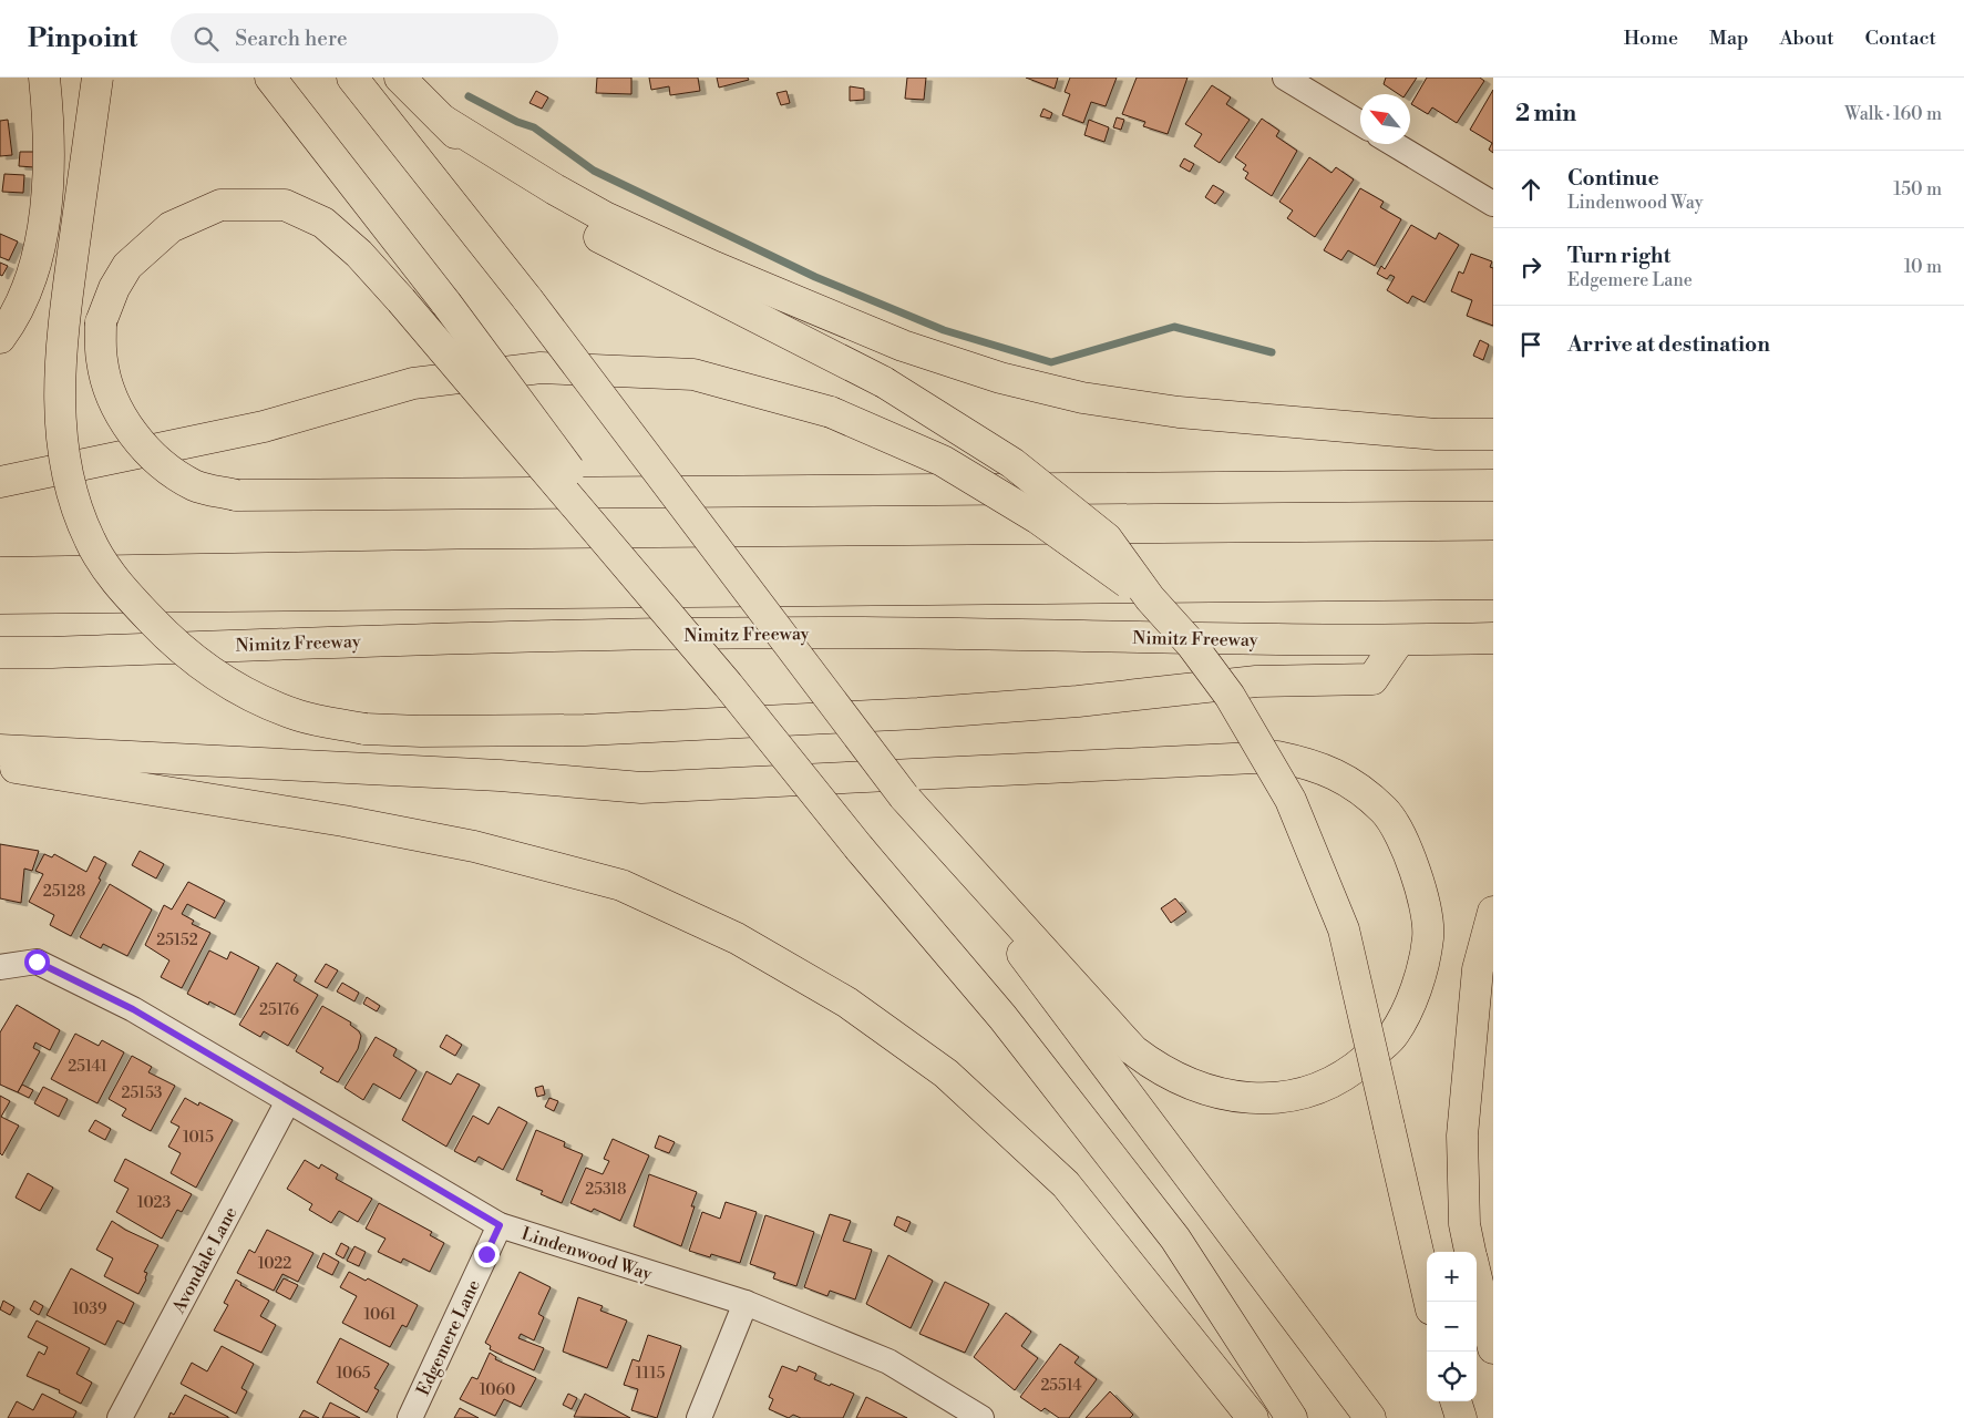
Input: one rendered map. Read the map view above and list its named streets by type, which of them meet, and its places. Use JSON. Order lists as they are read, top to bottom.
{
  "streets": {
    "highway": ["Nimitz Freeway"],
    "street": ["Lindenwood Way", "Avondale Lane", "Edgemere Lane"]
  },
  "crossings": [
    ["Lindenwood Way", "Avondale Lane"],
    ["Lindenwood Way", "Edgemere Lane"]
  ],
  "house_numbers": [
    "25128",
    "25152",
    "25176",
    "25141",
    "25153",
    "1015",
    "25318",
    "1023",
    "1022",
    "1039",
    "1061",
    "1065",
    "1115",
    "25514",
    "1060"
  ],
  "north": "top left",
  "page": {
    "header": "Pinpoint",
    "search": "Search here",
    "nav": [
      "Home",
      "Map",
      "About",
      "Contact"
    ],
    "heading": ["2 min", "Walk · 160 m"],
    "list": [
      ["Continue", "Lindenwood Way", "150 m"],
      ["Turn right", "Edgemere Lane", "10 m"],
      "Arrive at destination"
    ],
    "map_buttons": ["+", "−"]
  }
}
